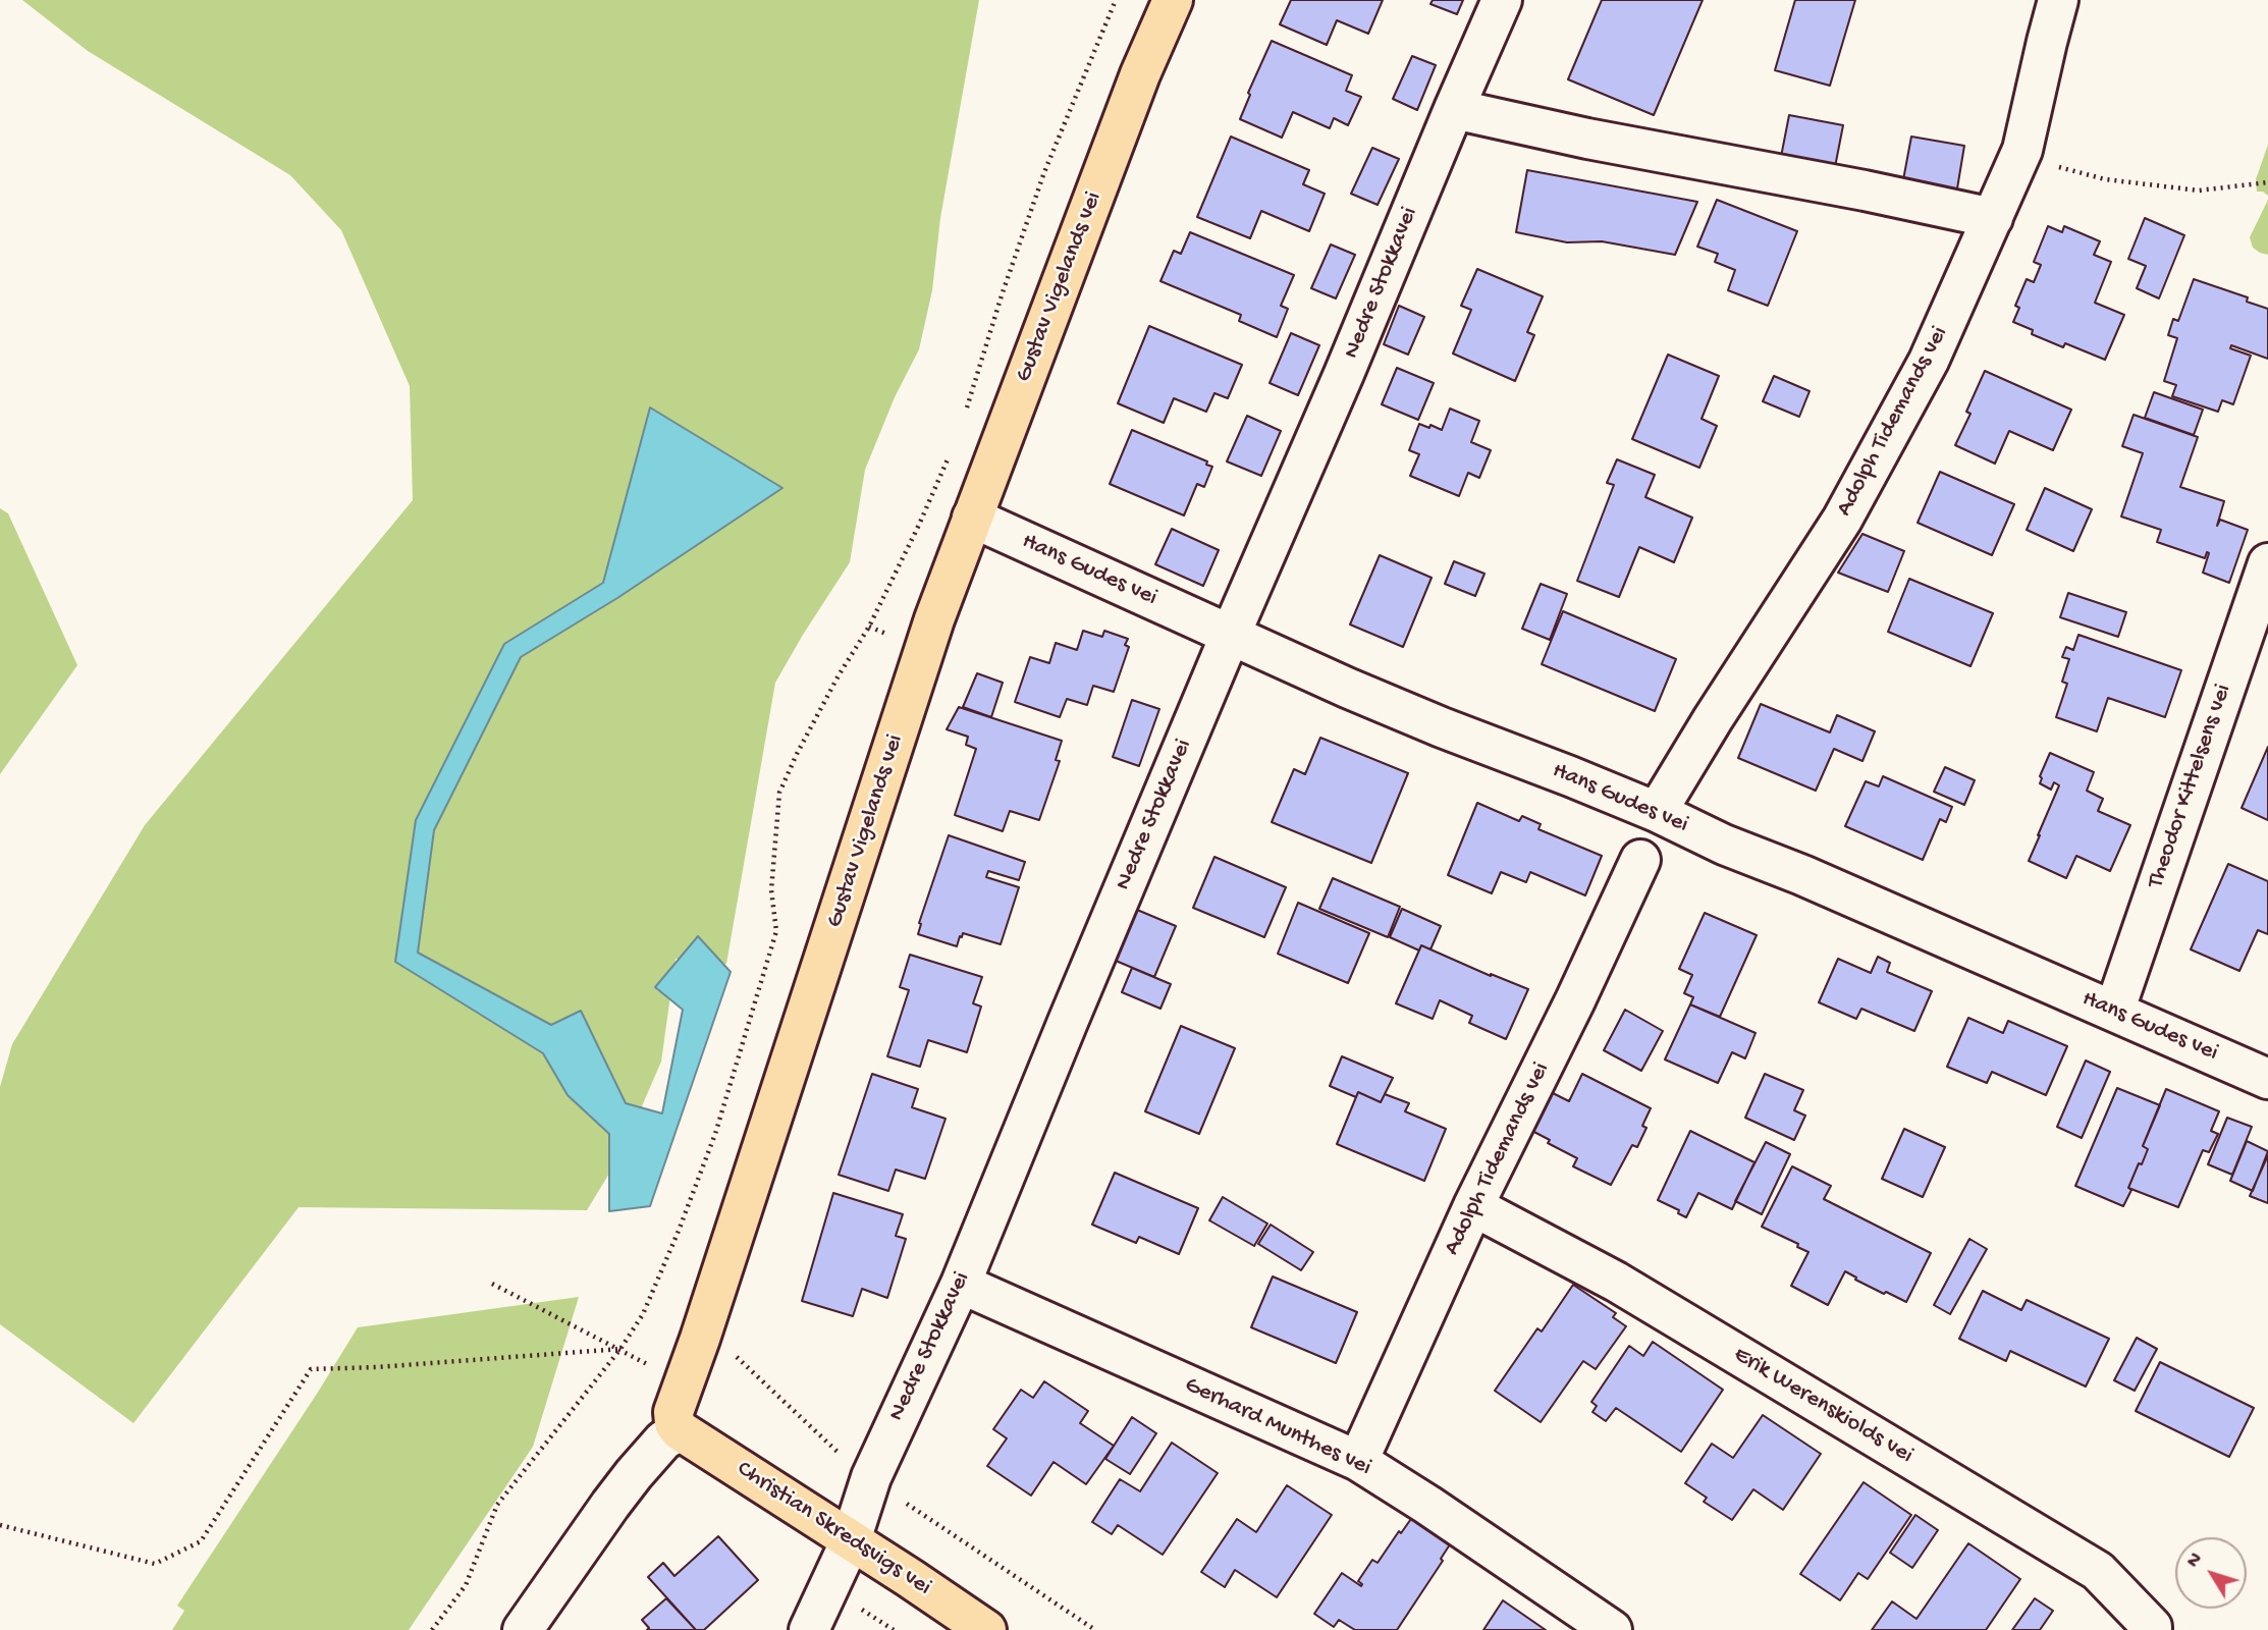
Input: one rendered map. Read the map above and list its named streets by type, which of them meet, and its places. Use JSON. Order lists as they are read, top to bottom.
{
  "streets": {
    "main road": ["Gustav Vigelands vei", "Christian Skredsvigs vei"],
    "street": [
      "Nedre Stokkavei",
      "Adolph Tidemands vei",
      "Hans Gudes vei",
      "Theodor Kittelsens vei",
      "Erik Werenskiolds vei",
      "Gerhard Munthes vei"
    ]
  },
  "crossings": [
    ["Nedre Stokkavei", "Hans Gudes vei"],
    ["Nedre Stokkavei", "Gerhard Munthes vei"],
    ["Nedre Stokkavei", "Christian Skredsvigs vei"],
    ["Gustav Vigelands vei", "Hans Gudes vei"],
    ["Gustav Vigelands vei", "Christian Skredsvigs vei"],
    ["Adolph Tidemands vei", "Hans Gudes vei"],
    ["Adolph Tidemands vei", "Erik Werenskiolds vei"],
    ["Adolph Tidemands vei", "Gerhard Munthes vei"],
    ["Hans Gudes vei", "Theodor Kittelsens vei"]
  ],
  "north": "top left"
}
